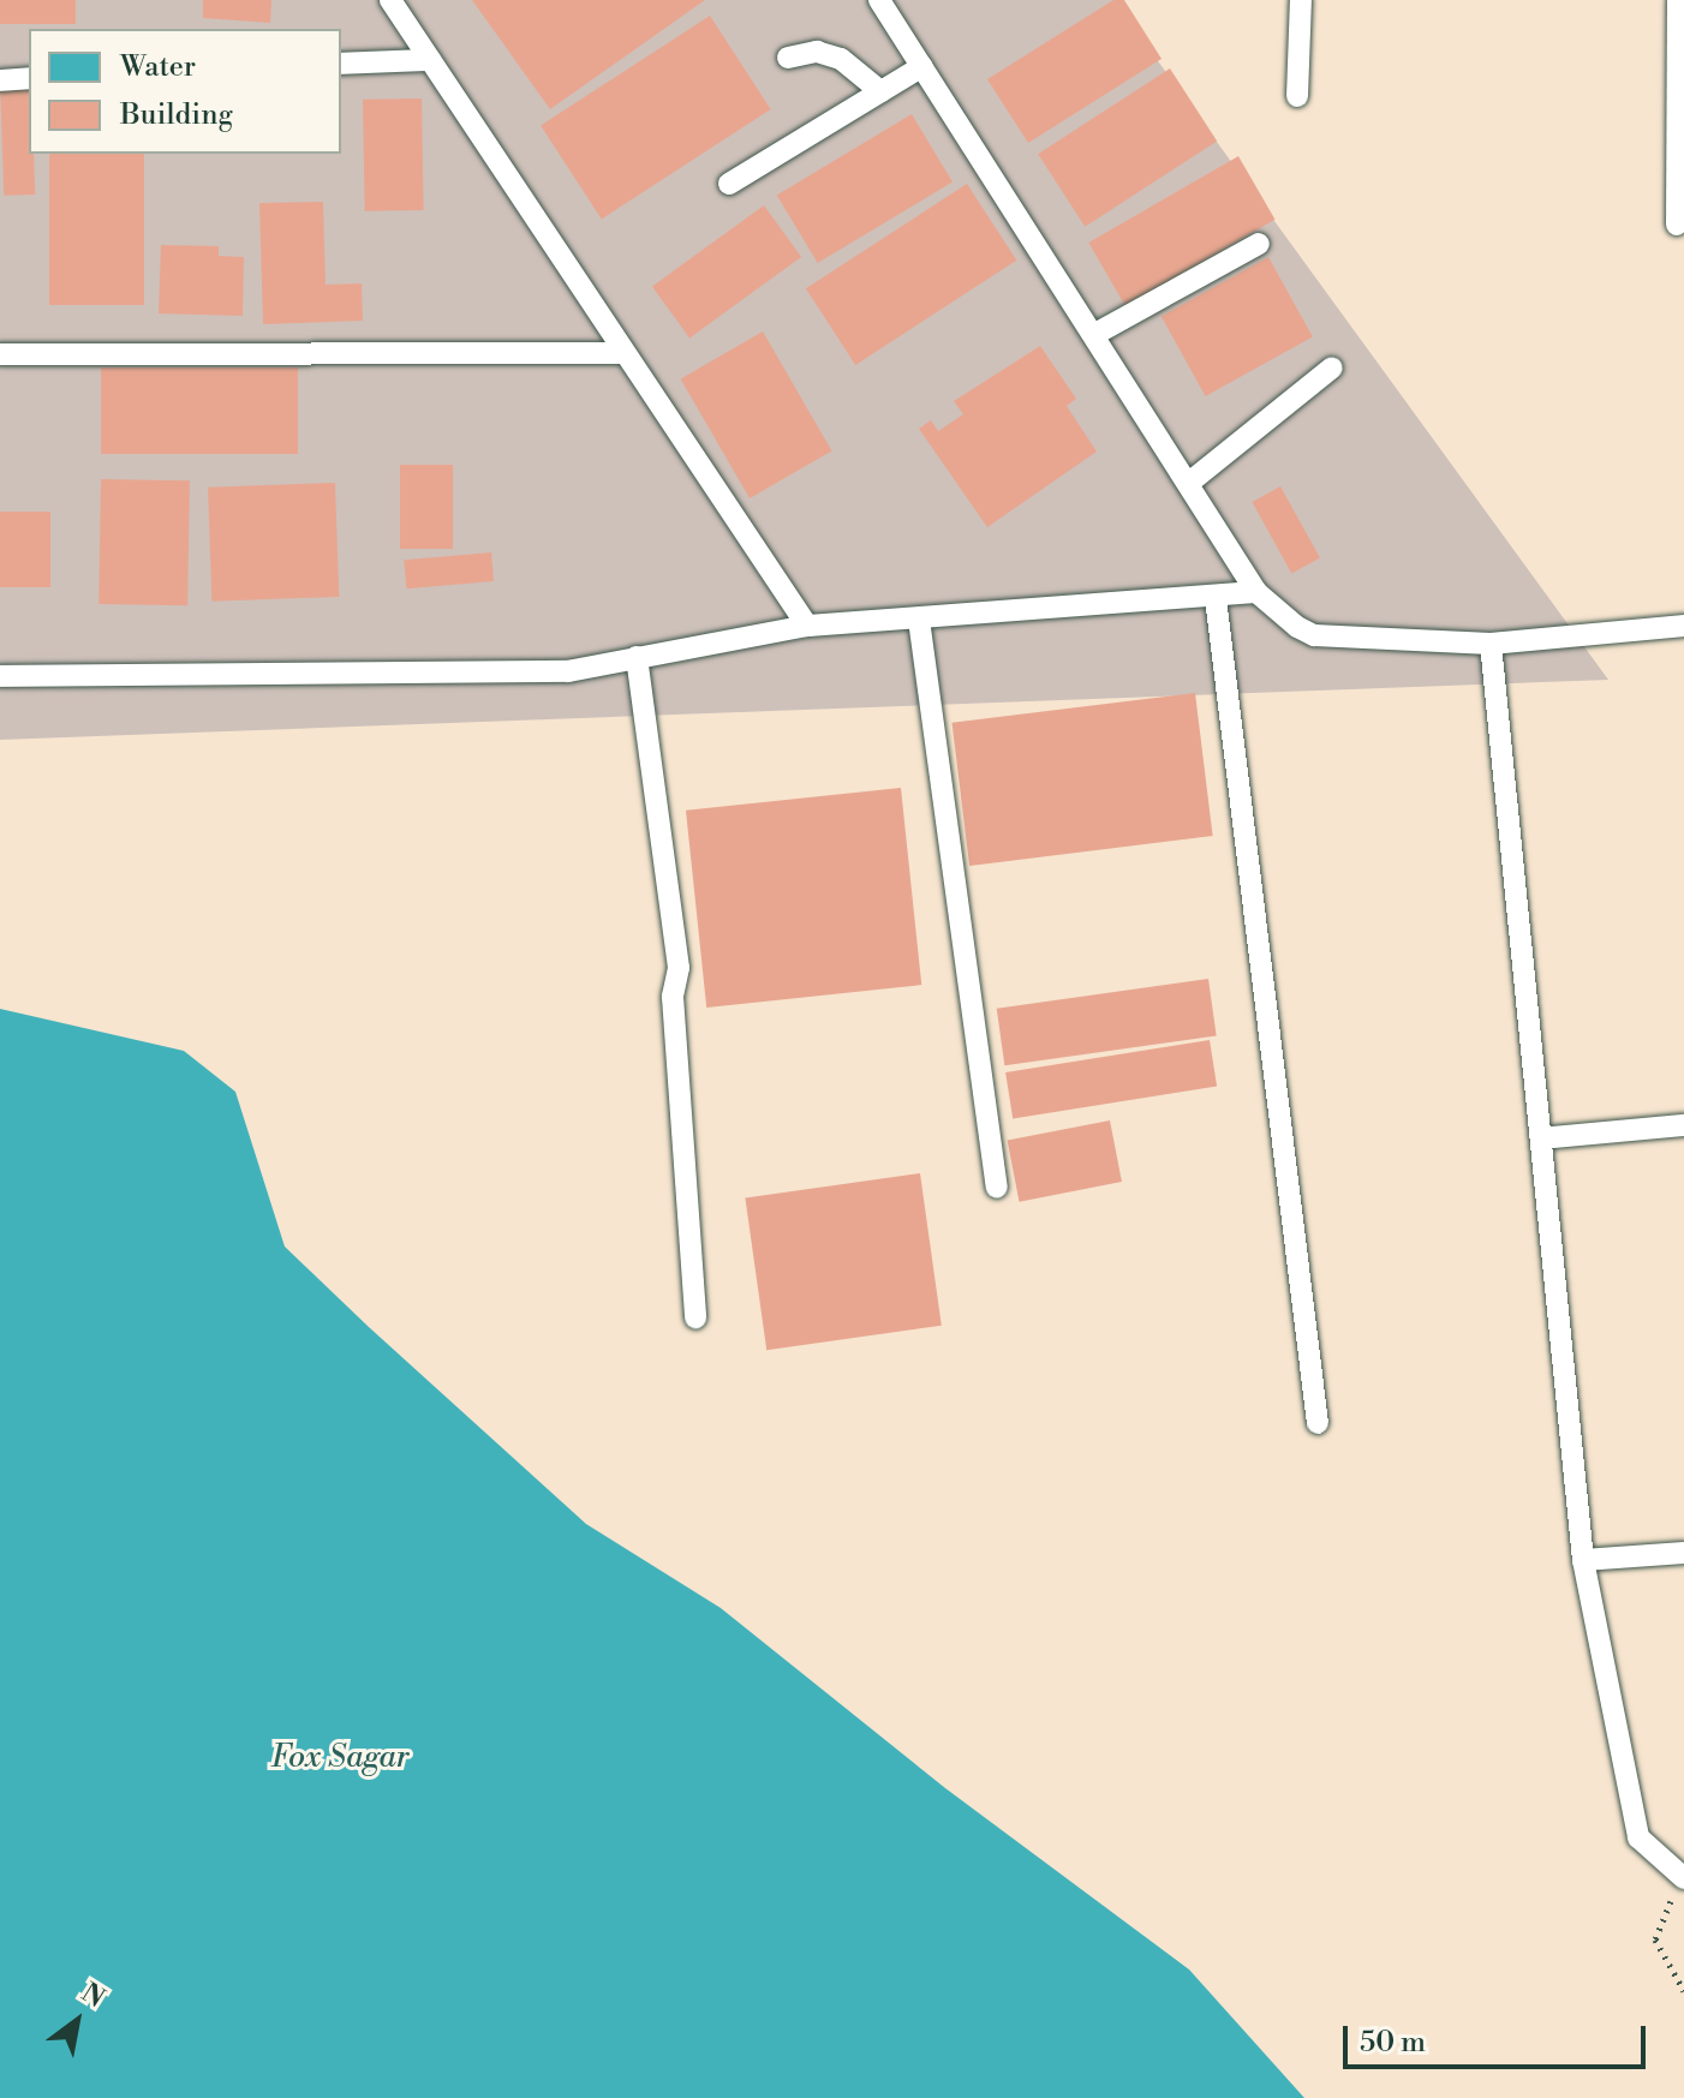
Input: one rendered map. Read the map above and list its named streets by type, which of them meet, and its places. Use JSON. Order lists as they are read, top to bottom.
{
  "water": ["Fox Sagar"],
  "legend": ["Water", "Building"],
  "scale_bar": "50 m",
  "north": "top right"
}
